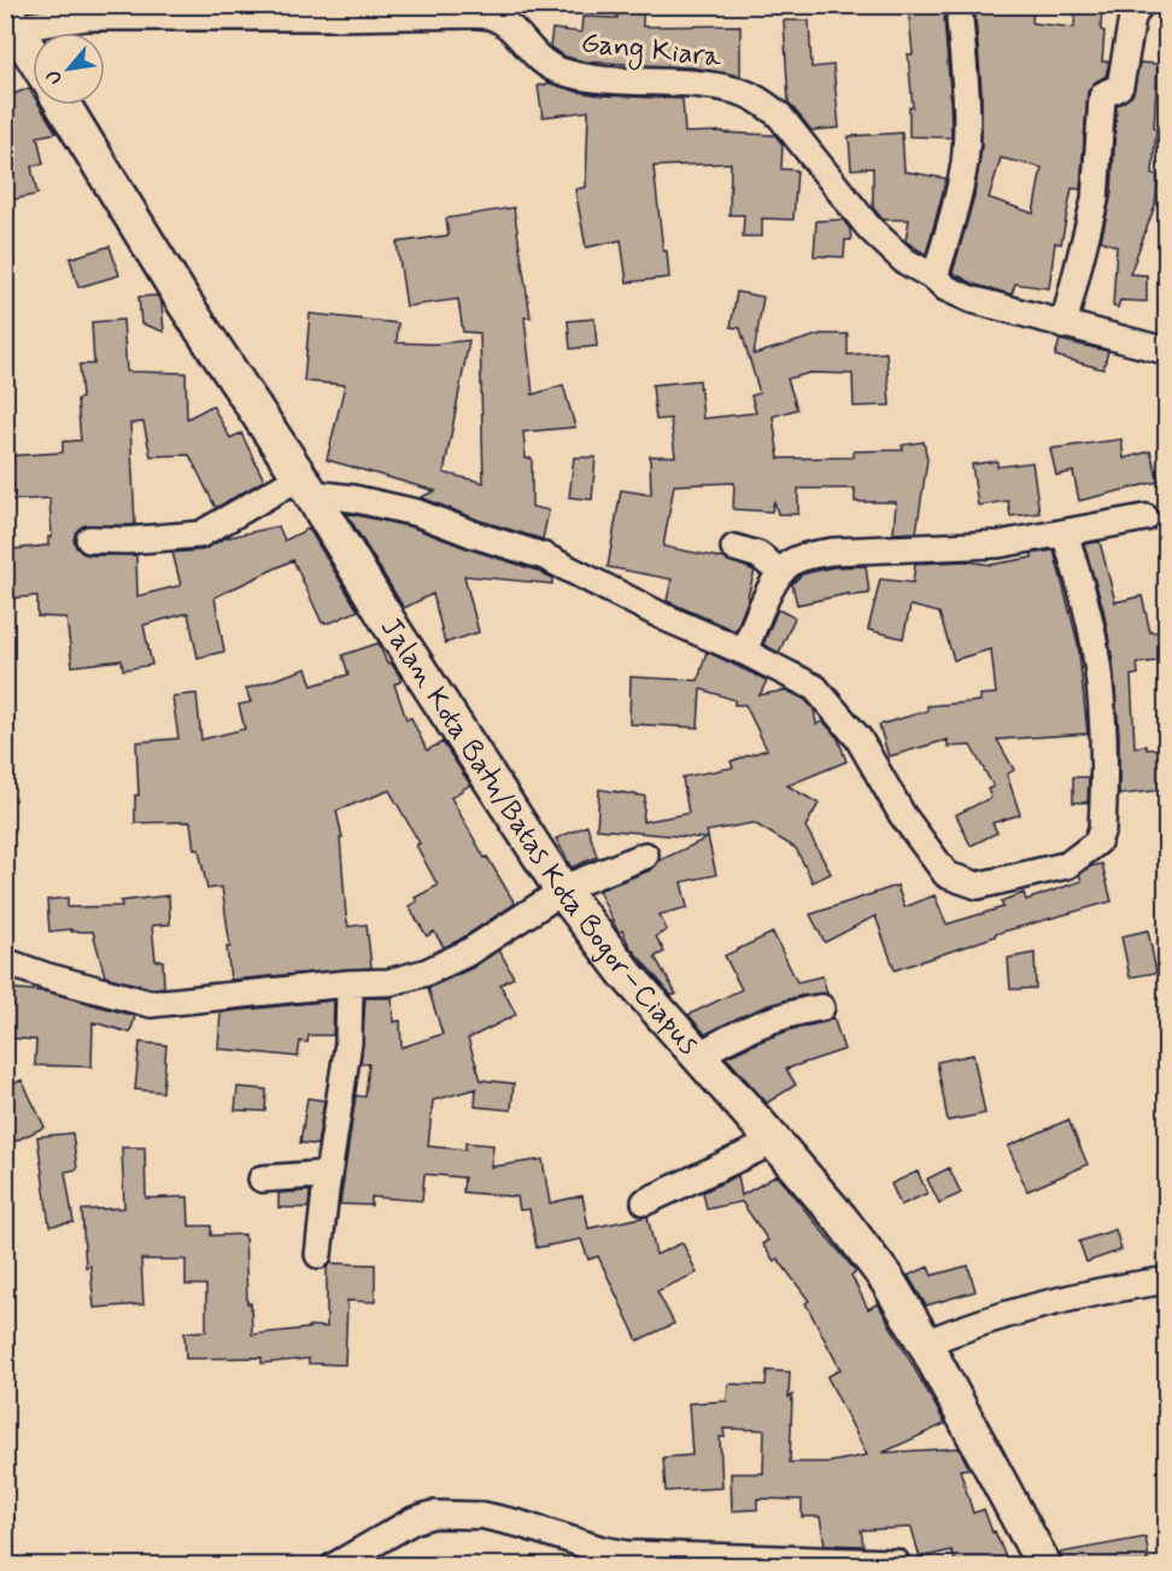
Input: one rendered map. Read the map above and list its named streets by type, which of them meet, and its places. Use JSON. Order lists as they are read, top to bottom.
{
  "streets": {
    "main road": ["Jalan Kota Batu/Batas Kota Bogor–Ciapus"],
    "street": ["Gang Kiara"]
  },
  "north": "bottom left"
}
